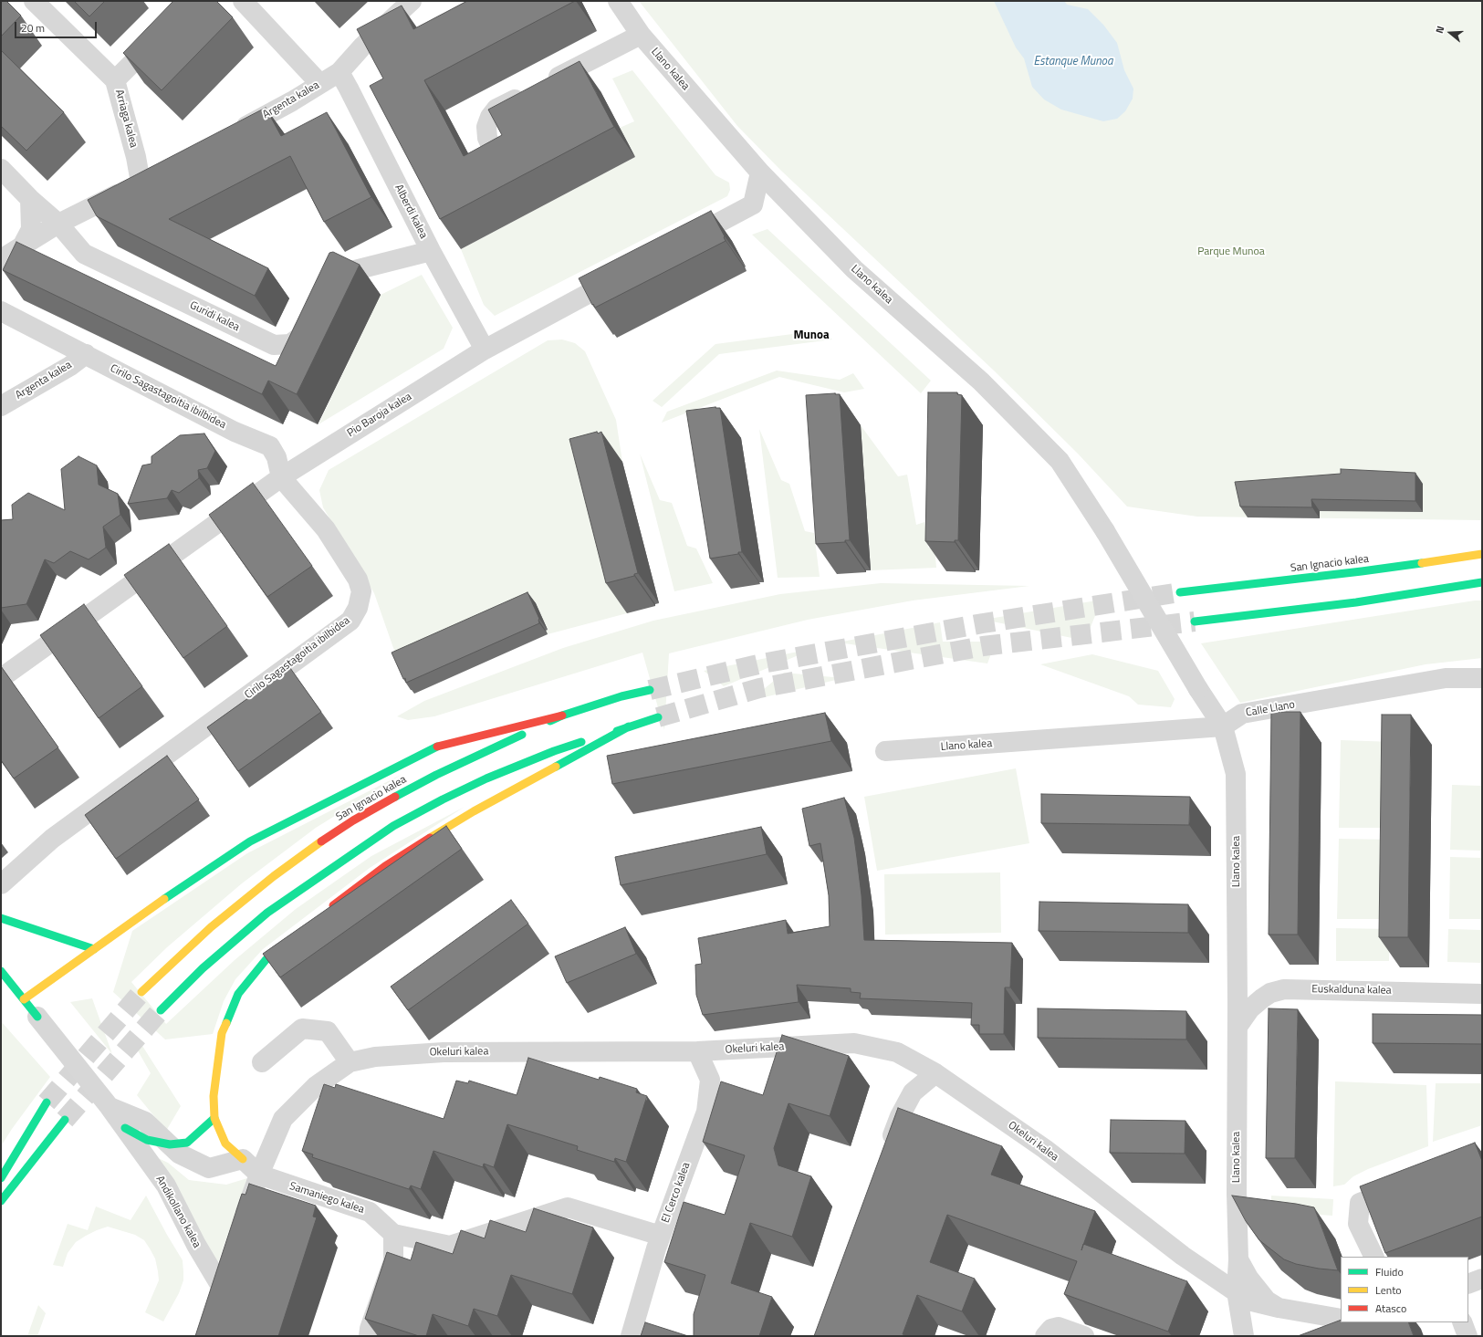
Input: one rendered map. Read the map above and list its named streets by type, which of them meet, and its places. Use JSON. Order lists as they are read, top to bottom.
{
  "streets": {
    "main road": ["San Ignacio kalea", "Andikollano kalea"],
    "street": [
      "Llano kalea",
      "Argenta kalea",
      "Arriaga kalea",
      "Alberdi kalea",
      "Guridi kalea",
      "Cirilo Sagastagoitia ibilbidea",
      "Pio Baroja kalea",
      "Calle Llano",
      "Euskalduna kalea",
      "Okeluri kalea",
      "El Cerco kalea",
      "Samaniego kalea"
    ]
  },
  "crossings": [
    ["Llano kalea", "Calle Llano"],
    ["Llano kalea", "Euskalduna kalea"],
    ["Llano kalea", "Okeluri kalea"],
    ["Argenta kalea", "Alberdi kalea"],
    ["Argenta kalea", "Cirilo Sagastagoitia ibilbidea"],
    ["Alberdi kalea", "Pio Baroja kalea"],
    ["Cirilo Sagastagoitia ibilbidea", "Pio Baroja kalea"],
    ["Okeluri kalea", "El Cerco kalea"],
    ["Okeluri kalea", "Samaniego kalea"]
  ],
  "districts": ["Munoa"],
  "water": ["Estanque Munoa"],
  "parks": ["Parque Munoa"],
  "legend": ["Fluido", "Lento", "Atasco"],
  "scale_bar": "20 m",
  "north": "left"
}
